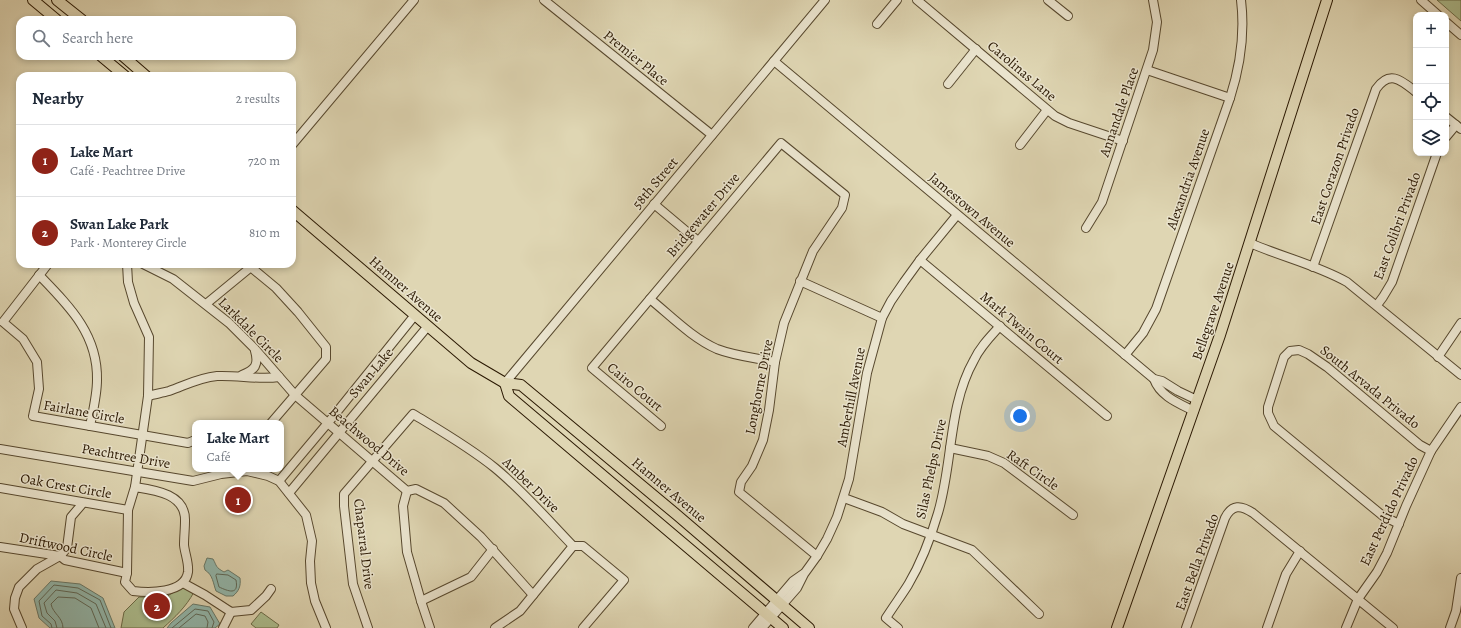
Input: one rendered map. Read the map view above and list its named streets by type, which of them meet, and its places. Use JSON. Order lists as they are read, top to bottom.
{
  "streets": {
    "main road": ["Hamner Avenue", "Bellegrave Avenue"],
    "street": [
      "Premier Place",
      "Carolinas Lane",
      "Annandale Place",
      "East Corazon Privado",
      "Alexandria Avenue",
      "58th Street",
      "Jamestown Avenue",
      "Bridgewater Drive",
      "East Colibri Privado",
      "Mark Twain Court",
      "Larkdale Circle",
      "Swan Lake",
      "Cairo Court",
      "Longhorne Drive",
      "South Arvada Privado",
      "Amberhill Avenue",
      "Fairlane Circle",
      "Beachwood Drive",
      "Peachtree Drive",
      "Silas Phelps Drive",
      "Raft Circle",
      "Amber Drive",
      "Oak Crest Circle",
      "East Perdido Privado",
      "Chaparral Drive",
      "Driftwood Circle",
      "East Bella Privado"
    ]
  },
  "crossings": [
    ["Premier Place", "58th Street"],
    ["Carolinas Lane", "Annandale Place"],
    ["Alexandria Avenue", "Jamestown Avenue"],
    ["58th Street", "Jamestown Avenue"],
    ["58th Street", "Hamner Avenue"],
    ["Jamestown Avenue", "Bellegrave Avenue"],
    ["Jamestown Avenue", "Amberhill Avenue"],
    ["Bridgewater Drive", "Cairo Court"],
    ["Bridgewater Drive", "Longhorne Drive"],
    ["Hamner Avenue", "Swan Lake"],
    ["Hamner Avenue", "Amberhill Avenue"],
    ["Mark Twain Court", "Amberhill Avenue"],
    ["Mark Twain Court", "Silas Phelps Drive"],
    ["Larkdale Circle", "Beachwood Drive"],
    ["Swan Lake", "Beachwood Drive"],
    ["Swan Lake", "Peachtree Drive"],
    ["Longhorne Drive", "Amberhill Avenue"],
    ["South Arvada Privado", "East Perdido Privado"],
    ["Beachwood Drive", "Chaparral Drive"],
    ["Silas Phelps Drive", "Raft Circle"],
    ["Amber Drive", "Chaparral Drive"]
  ],
  "page": {
    "map_buttons": ["+", "−"],
    "search": "Search here",
    "heading": ["Nearby", "2 results"],
    "list": [
      {
        "mark": "1",
        "name": "Lake Mart",
        "note": "Café · Peachtree Drive",
        "value": "720 m"
      },
      {
        "mark": "2",
        "name": "Swan Lake Park",
        "note": "Park · Monterey Circle",
        "value": "810 m"
      }
    ],
    "popup": ["Lake Mart", "Café"],
    "pins": ["1", "2"]
  }
}
